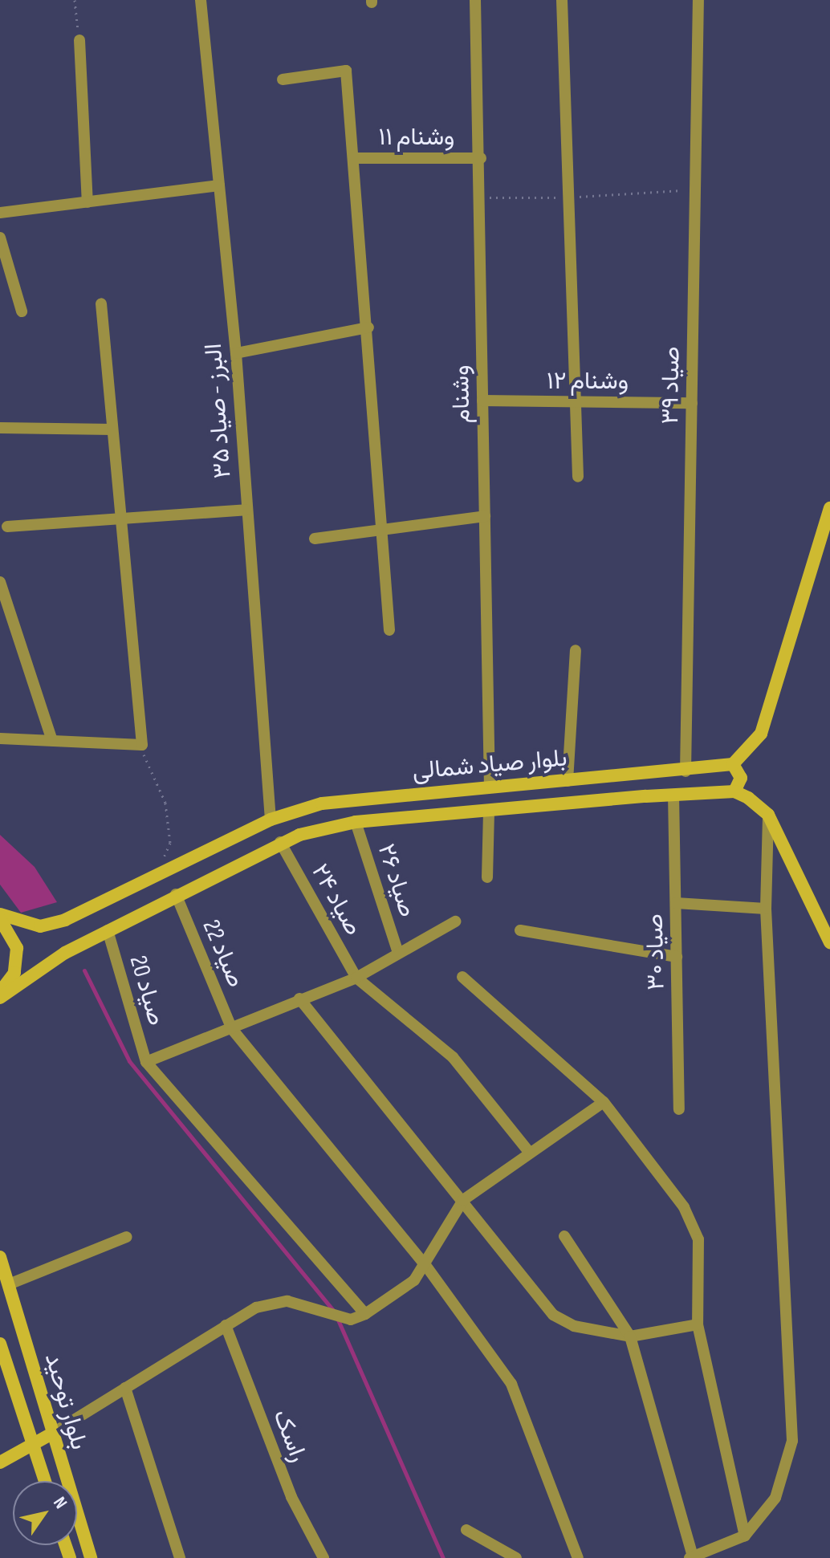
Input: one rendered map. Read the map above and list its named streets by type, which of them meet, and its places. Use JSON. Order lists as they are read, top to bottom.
{
  "streets": {
    "main road": ["بلوار صیاد شمالی", "بلوار توحید"],
    "street": [
      "وشنام ۱۱",
      "وشنام ۱۲",
      "صیاد ۳۹",
      "وشنام",
      "البرز - صیاد ۳۵",
      "صیاد ۲۶",
      "صیاد ۲۴",
      "صیاد ۳۰",
      "صیاد 22",
      "صیاد 20",
      "راسک"
    ]
  },
  "crossings": [
    ["وشنام ۱۱", "وشنام"],
    ["وشنام ۱۲", "صیاد ۳۹"],
    ["وشنام ۱۲", "وشنام"],
    ["صیاد ۳۹", "بلوار صیاد شمالی"],
    ["وشنام", "بلوار صیاد شمالی"],
    ["البرز - صیاد ۳۵", "بلوار صیاد شمالی"],
    ["بلوار صیاد شمالی", "صیاد ۲۶"],
    ["بلوار صیاد شمالی", "صیاد ۲۴"],
    ["بلوار صیاد شمالی", "صیاد ۳۰"],
    ["بلوار صیاد شمالی", "صیاد 22"],
    ["بلوار صیاد شمالی", "صیاد 20"]
  ],
  "north": "top right"
}
